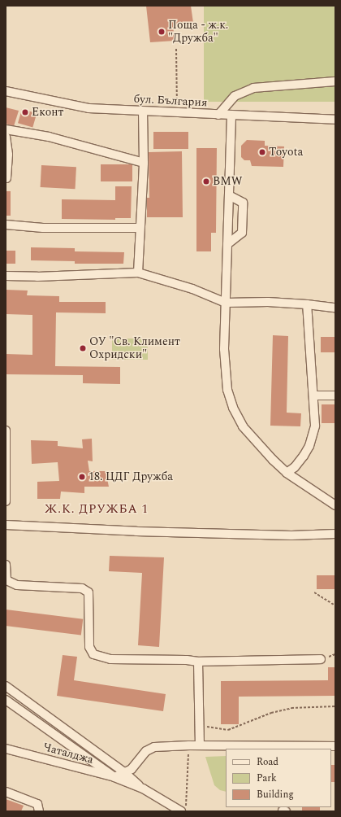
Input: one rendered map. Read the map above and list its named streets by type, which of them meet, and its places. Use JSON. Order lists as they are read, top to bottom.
{
  "streets": {
    "street": ["бул. България", "Чаталджа"]
  },
  "districts": ["Ж.К. ДРУЖБА 1"],
  "places": [
    "Поща - ж.к. \"Дружба\"",
    "Еконт",
    "Toyota",
    "BMW",
    "ОУ \"Св. Климент Охридски\"",
    "18. ЦДГ Дружба"
  ],
  "legend": ["Road", "Park", "Building"]
}
